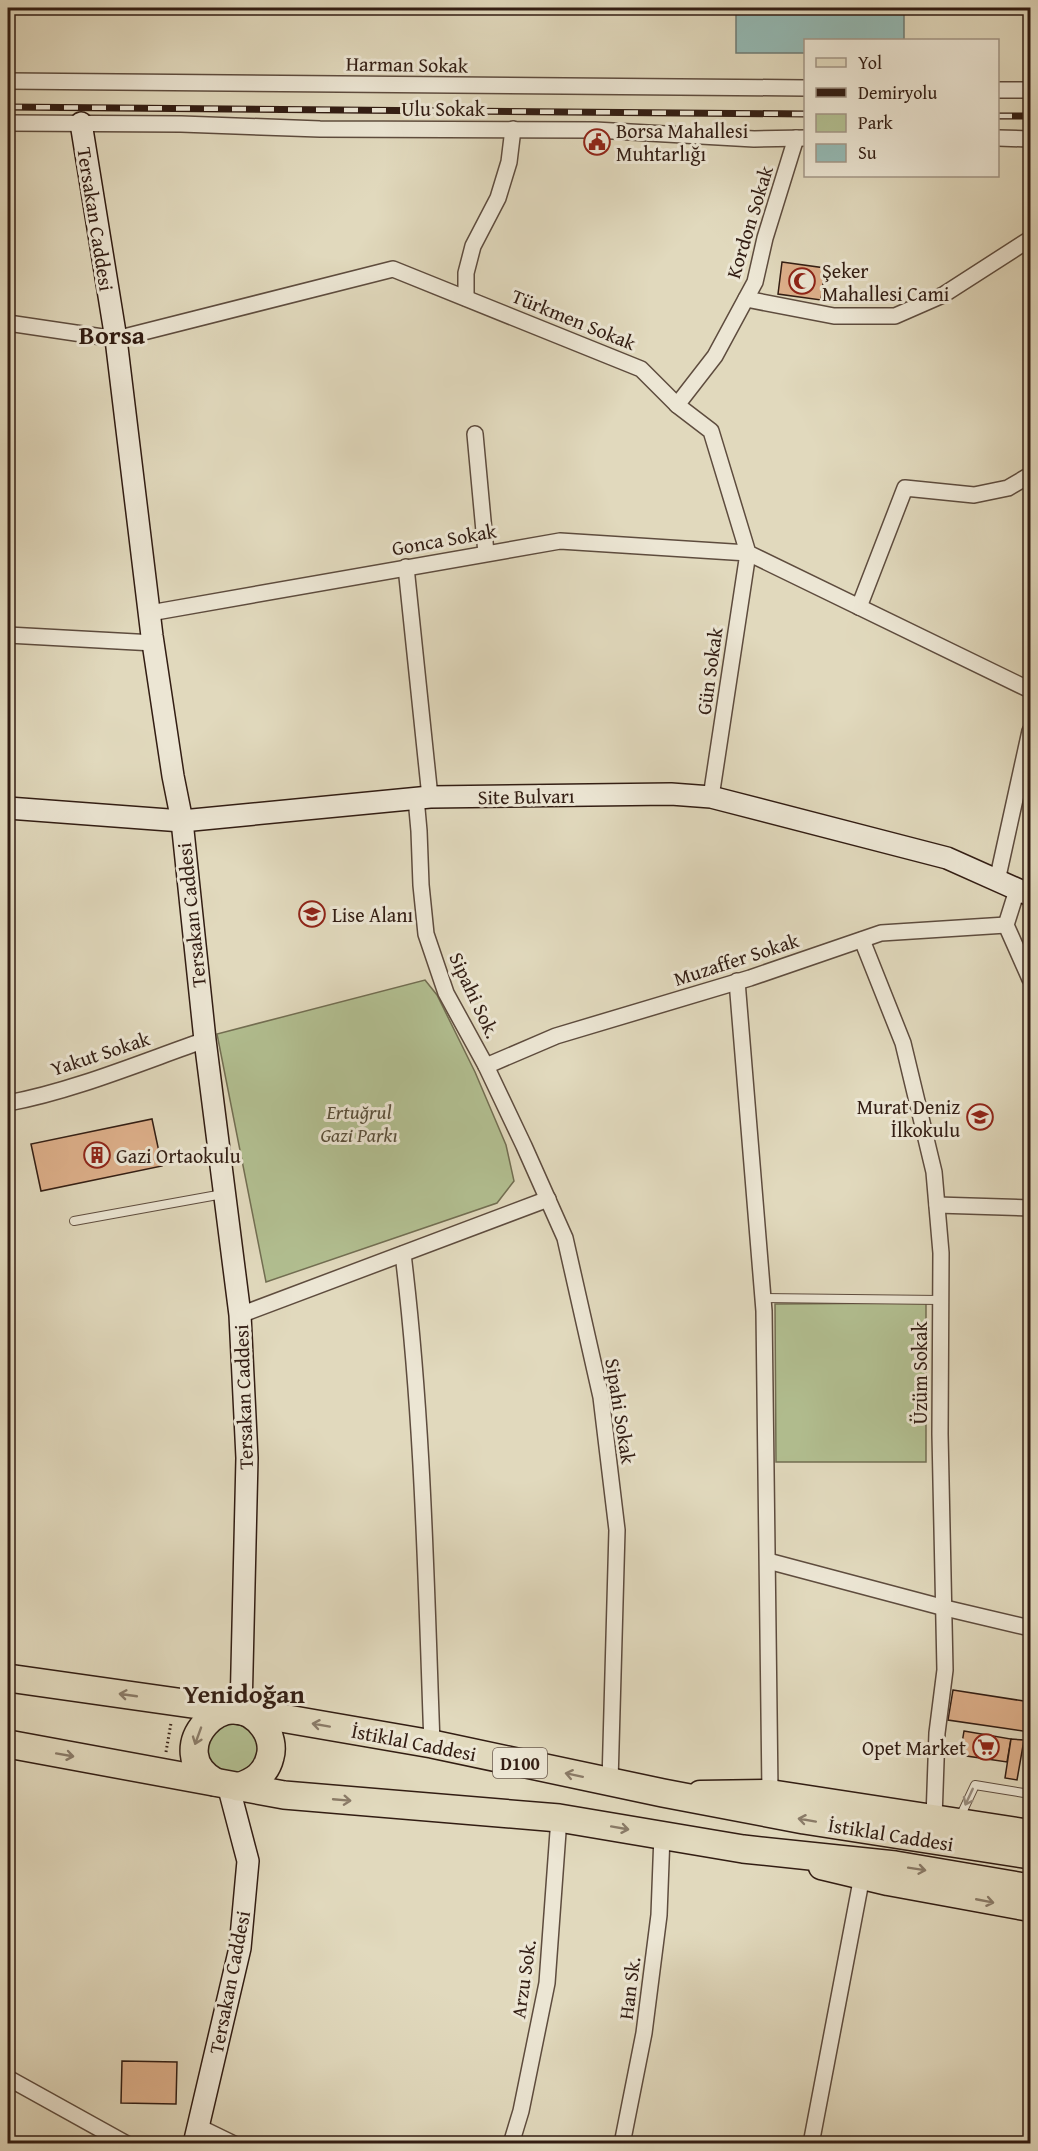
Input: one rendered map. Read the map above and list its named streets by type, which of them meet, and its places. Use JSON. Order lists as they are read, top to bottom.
{
  "streets": {
    "highway": ["İstiklal Caddesi", "D100"],
    "street": [
      "Harman Sokak",
      "Ulu Sokak",
      "Tersakan Caddesi",
      "Kordon Sokak",
      "Türkmen Sokak",
      "Gonca Sokak",
      "Gün Sokak",
      "Site Bulvarı",
      "Muzaffer Sokak",
      "Sipahi Sok.",
      "Yakut Sokak",
      "Üzüm Sokak",
      "Sipahi Sokak",
      "Arzu Sok.",
      "Han Sk."
    ]
  },
  "crossings": [
    ["Ulu Sokak", "Tersakan Caddesi"],
    ["Ulu Sokak", "Kordon Sokak"],
    ["Tersakan Caddesi", "Türkmen Sokak"],
    ["Tersakan Caddesi", "Gonca Sokak"],
    ["Tersakan Caddesi", "Site Bulvarı"],
    ["Tersakan Caddesi", "Yakut Sokak"],
    ["Tersakan Caddesi", "İstiklal Caddesi"],
    ["Kordon Sokak", "Türkmen Sokak"],
    ["Türkmen Sokak", "Gonca Sokak"],
    ["Türkmen Sokak", "Gün Sokak"],
    ["Gonca Sokak", "Gün Sokak"],
    ["Gonca Sokak", "Sipahi Sok."],
    ["Gün Sokak", "Site Bulvarı"],
    ["Site Bulvarı", "Sipahi Sok."],
    ["Muzaffer Sokak", "Sipahi Sok."],
    ["Muzaffer Sokak", "Üzüm Sokak"],
    ["Muzaffer Sokak", "Sipahi Sokak"],
    ["Sipahi Sok.", "Sipahi Sokak"],
    ["Sipahi Sokak", "İstiklal Caddesi"],
    ["İstiklal Caddesi", "Arzu Sok."],
    ["İstiklal Caddesi", "Han Sk."]
  ],
  "districts": ["Borsa", "Yenidoğan"],
  "parks": ["Ertuğrul Gazi Parkı"],
  "places": {
    "public building": ["Borsa Mahallesi Muhtarlığı"],
    "mosque": ["Şeker Mahallesi Cami"],
    "school or university": ["Lise Alanı", "Murat Deniz İlkokulu"],
    "building": ["Gazi Ortaokulu"],
    "supermarket": ["Opet Market"]
  },
  "legend": [
    "Yol",
    "Demiryolu",
    "Park",
    "Su"
  ]
}
